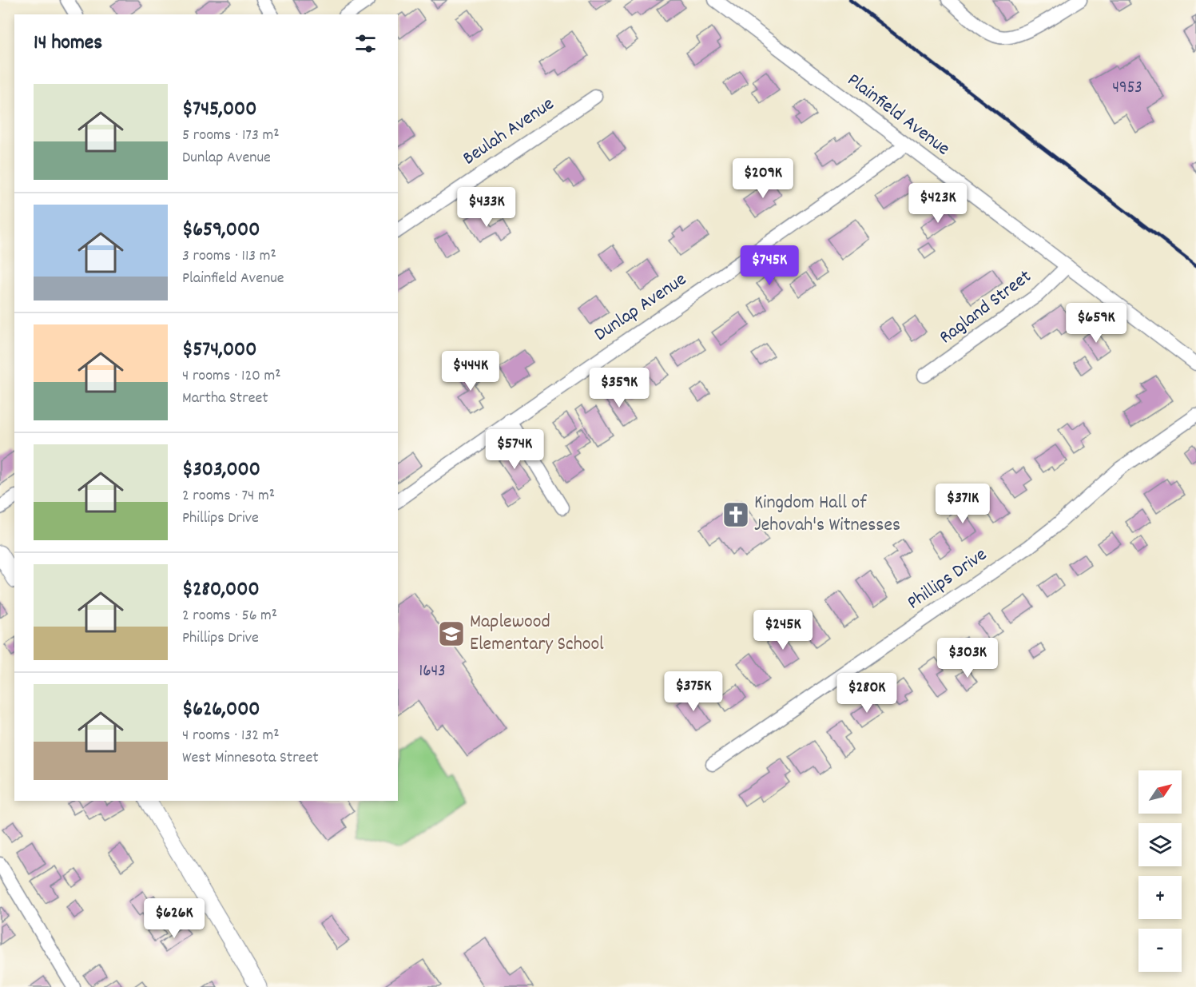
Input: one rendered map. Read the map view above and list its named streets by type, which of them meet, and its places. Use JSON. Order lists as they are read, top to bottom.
{
  "streets": {
    "street": [
      "Plainfield Avenue",
      "Beulah Avenue",
      "Dunlap Avenue",
      "Ragland Street",
      "Phillips Drive"
    ]
  },
  "crossings": [
    ["Plainfield Avenue", "Dunlap Avenue"],
    ["Plainfield Avenue", "Ragland Street"]
  ],
  "places": {
    "church": ["Kingdom Hall of Jehovah's Witnesses"],
    "school or university": ["Maplewood Elementary School"]
  },
  "house_numbers": ["4953", "1643"],
  "north": "top right",
  "page": {
    "heading": "14 homes",
    "list": [
      {
        "name": "$745,000",
        "note": "5 rooms · 173 m² · Dunlap Avenue"
      },
      {
        "name": "$659,000",
        "note": "3 rooms · 113 m² · Plainfield Avenue"
      },
      {
        "name": "$574,000",
        "note": "4 rooms · 120 m² · Martha Street"
      },
      {
        "name": "$303,000",
        "note": "2 rooms · 74 m² · Phillips Drive"
      },
      {
        "name": "$280,000",
        "note": "2 rooms · 56 m² · Phillips Drive"
      },
      {
        "name": "$626,000",
        "note": "4 rooms · 132 m² · West Minnesota Street"
      }
    ],
    "price": [
      "$209K",
      "$423K",
      "$433K",
      "$745K",
      "$659K",
      "$444K",
      "$359K",
      "$574K",
      "$371K",
      "$245K",
      "$303K",
      "$375K",
      "$280K",
      "$626K"
    ],
    "map_buttons": ["+", "−"]
  }
}
